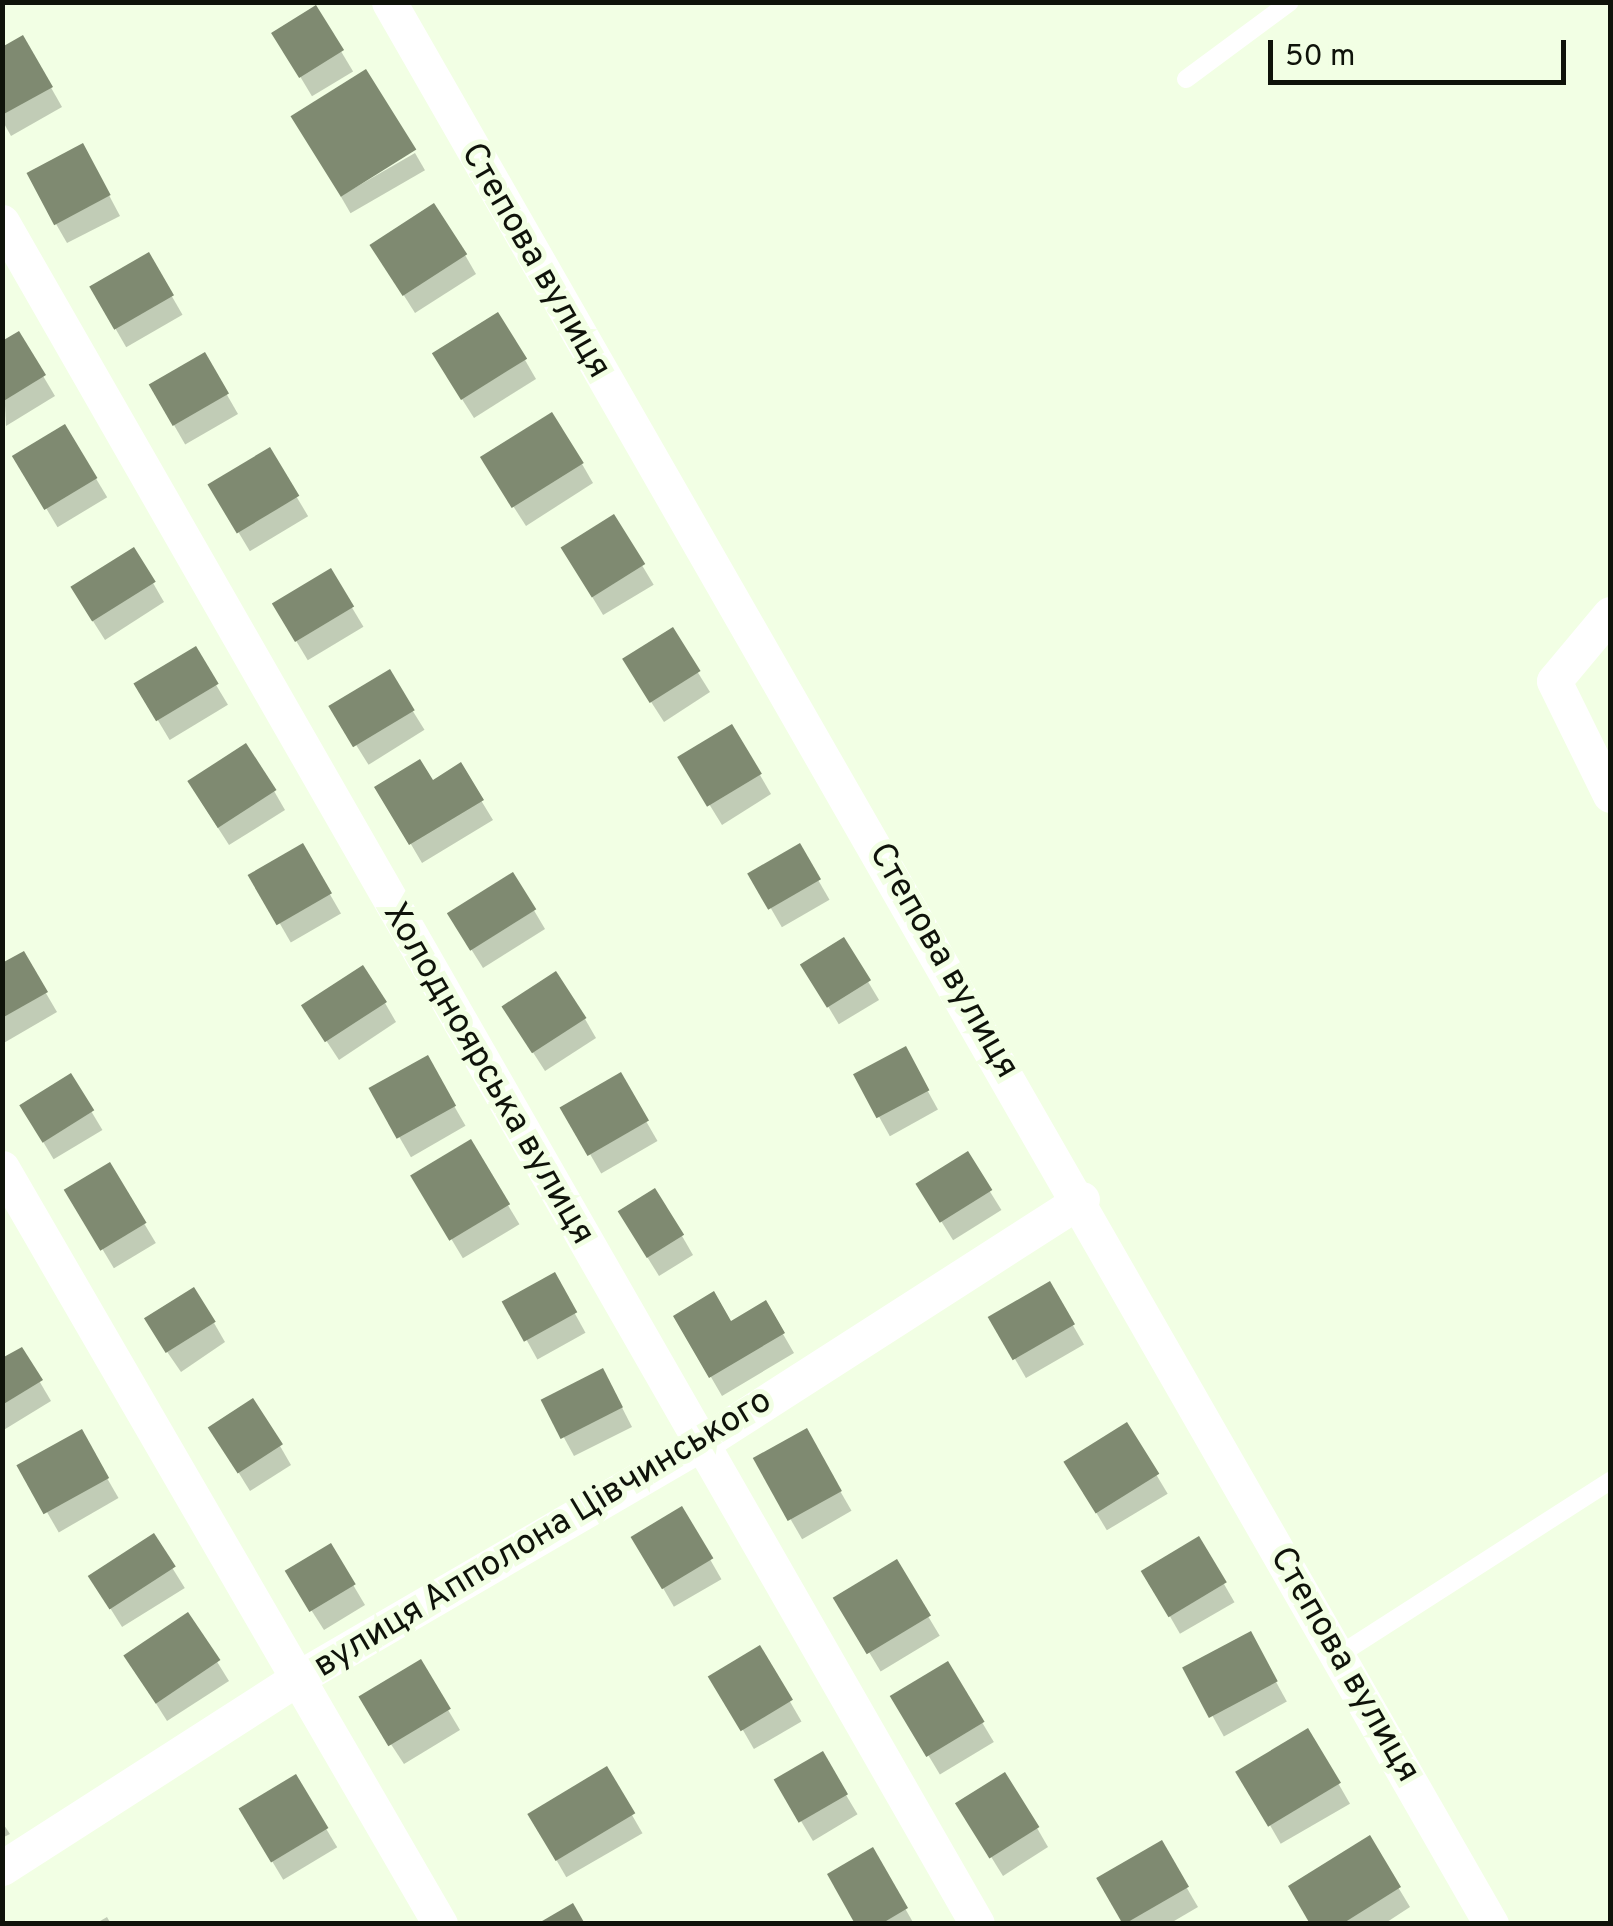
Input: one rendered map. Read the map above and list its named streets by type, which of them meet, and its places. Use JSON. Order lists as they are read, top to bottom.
{
  "streets": {
    "street": ["Степова вулиця", "Холодноярська вулиця", "вулиця Апполона Цівчинського"]
  },
  "crossings": [
    ["Степова вулиця", "вулиця Апполона Цівчинського"],
    ["Холодноярська вулиця", "вулиця Апполона Цівчинського"]
  ],
  "scale_bar": "50 m"
}
